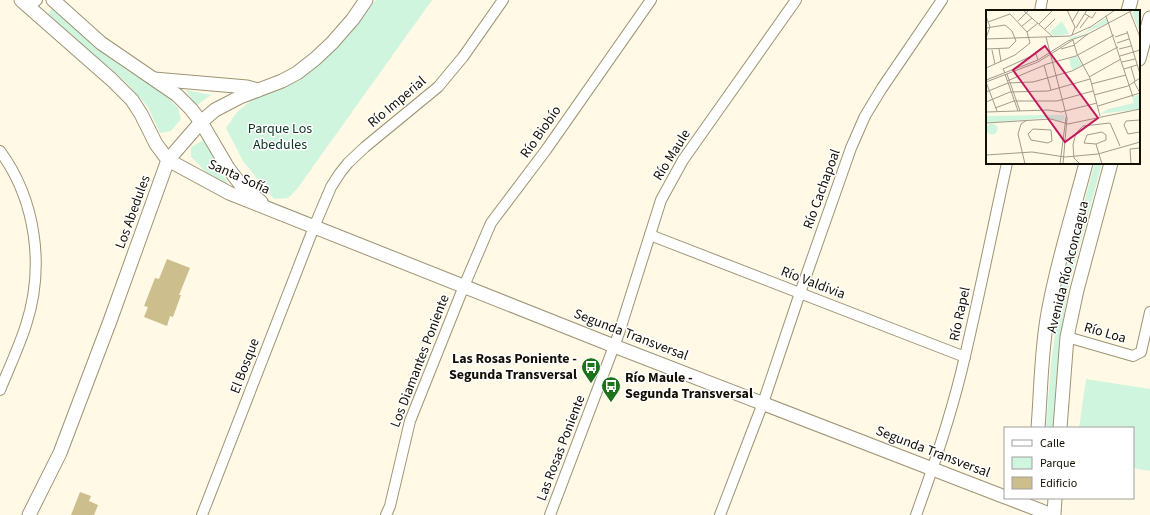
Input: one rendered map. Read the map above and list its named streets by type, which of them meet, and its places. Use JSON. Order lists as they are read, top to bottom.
{
  "streets": {
    "street": [
      "Río Imperial",
      "Río Biobío",
      "Río Maule",
      "Santa Sofía",
      "Río Cachapoal",
      "Los Abedules",
      "Avenida Río Aconcagua",
      "Río Valdivia",
      "Río Rapel",
      "Río Loa",
      "Segunda Transversal",
      "Los Diamantes Poniente",
      "El Bosque",
      "Las Rosas Poniente"
    ]
  },
  "crossings": [
    ["Río Imperial", "Segunda Transversal"],
    ["Río Imperial", "El Bosque"],
    ["Río Biobío", "Segunda Transversal"],
    ["Río Biobío", "Los Diamantes Poniente"],
    ["Río Maule", "Río Valdivia"],
    ["Río Maule", "Segunda Transversal"],
    ["Río Maule", "Las Rosas Poniente"],
    ["Santa Sofía", "Los Abedules"],
    ["Santa Sofía", "Segunda Transversal"],
    ["Río Cachapoal", "Río Valdivia"],
    ["Río Cachapoal", "Segunda Transversal"],
    ["Avenida Río Aconcagua", "Río Loa"],
    ["Río Valdivia", "Río Rapel"],
    ["Río Rapel", "Segunda Transversal"],
    ["Segunda Transversal", "Los Diamantes Poniente"],
    ["Segunda Transversal", "El Bosque"],
    ["Segunda Transversal", "Las Rosas Poniente"]
  ],
  "parks": ["Parque Los Abedules"],
  "places": {
    "bus stop": ["Las Rosas Poniente - Segunda Transversal", "Río Maule - Segunda Transversal"]
  },
  "legend": ["Calle", "Parque", "Edificio"]
}
